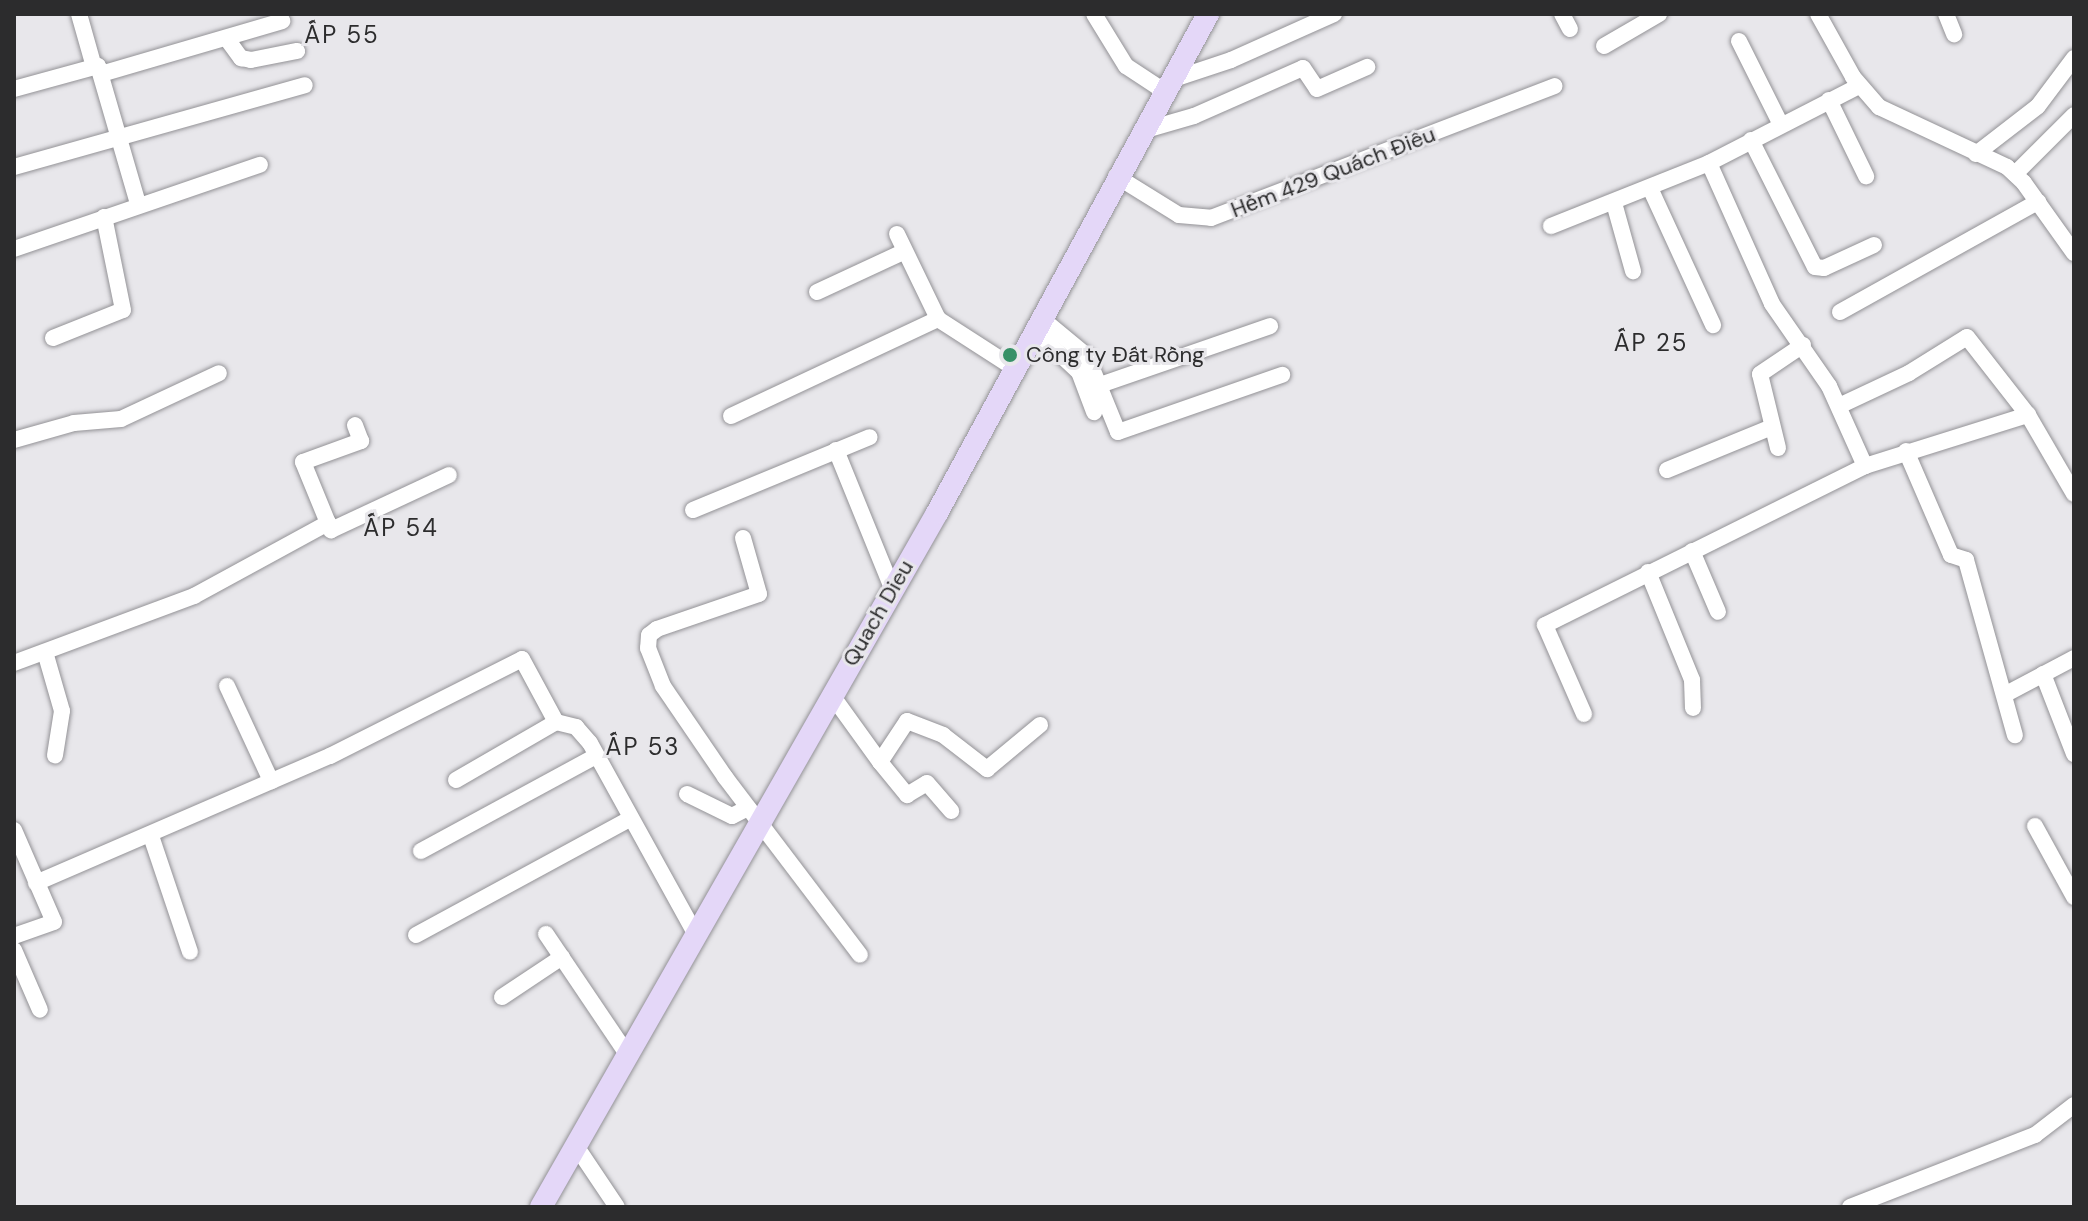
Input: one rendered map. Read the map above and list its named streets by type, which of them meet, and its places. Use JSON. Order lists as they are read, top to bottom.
{
  "streets": {
    "main road": ["Quach Dieu"],
    "street": ["Hẻm 429 Quách Điêu"]
  },
  "crossings": [
    ["Hẻm 429 Quách Điêu", "Quach Dieu"]
  ],
  "districts": [
    "ẤP 55",
    "ẤP 25",
    "ẤP 54",
    "ẤP 53"
  ],
  "places": ["Công ty Đất Rồng"]
}
